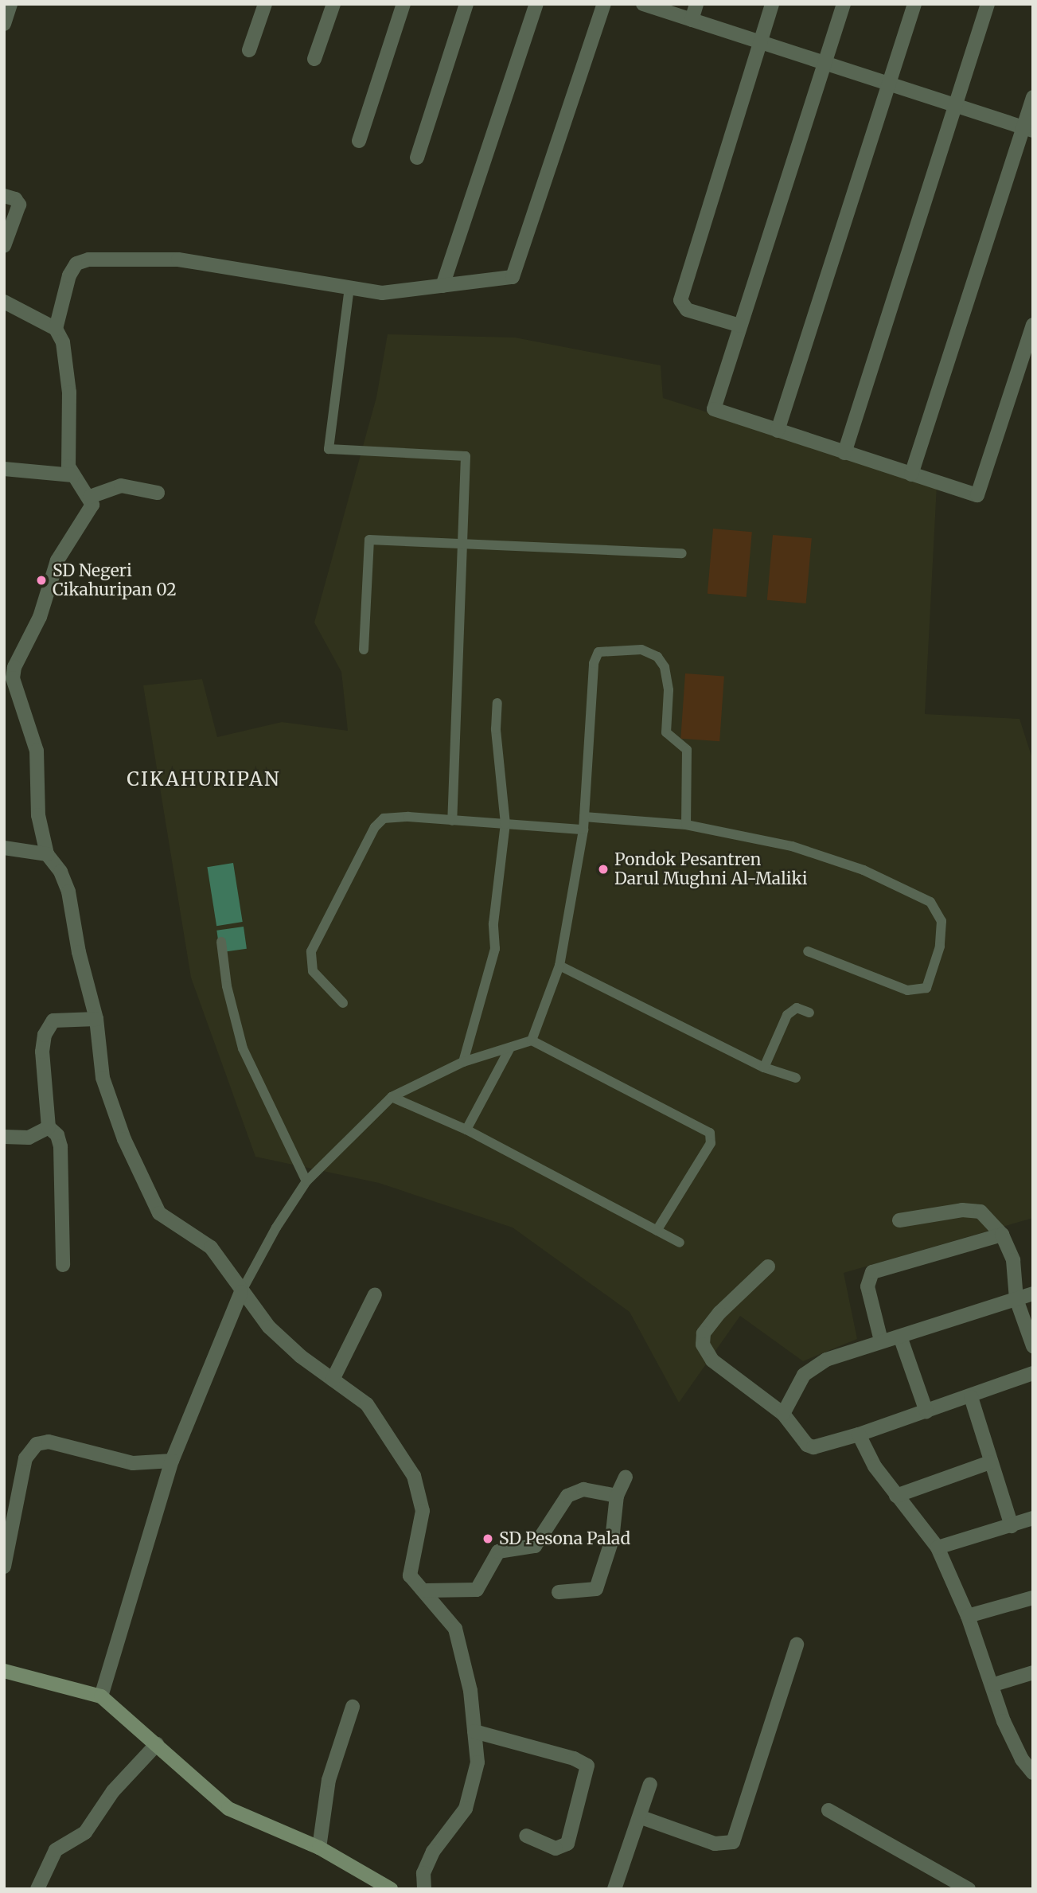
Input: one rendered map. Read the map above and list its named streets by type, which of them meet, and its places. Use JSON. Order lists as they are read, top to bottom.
{
  "districts": ["CIKAHURIPAN"],
  "places": ["SD Negeri Cikahuripan 02", "Pondok Pesantren Darul Mughni Al-Maliki", "SD Pesona Palad"]
}
